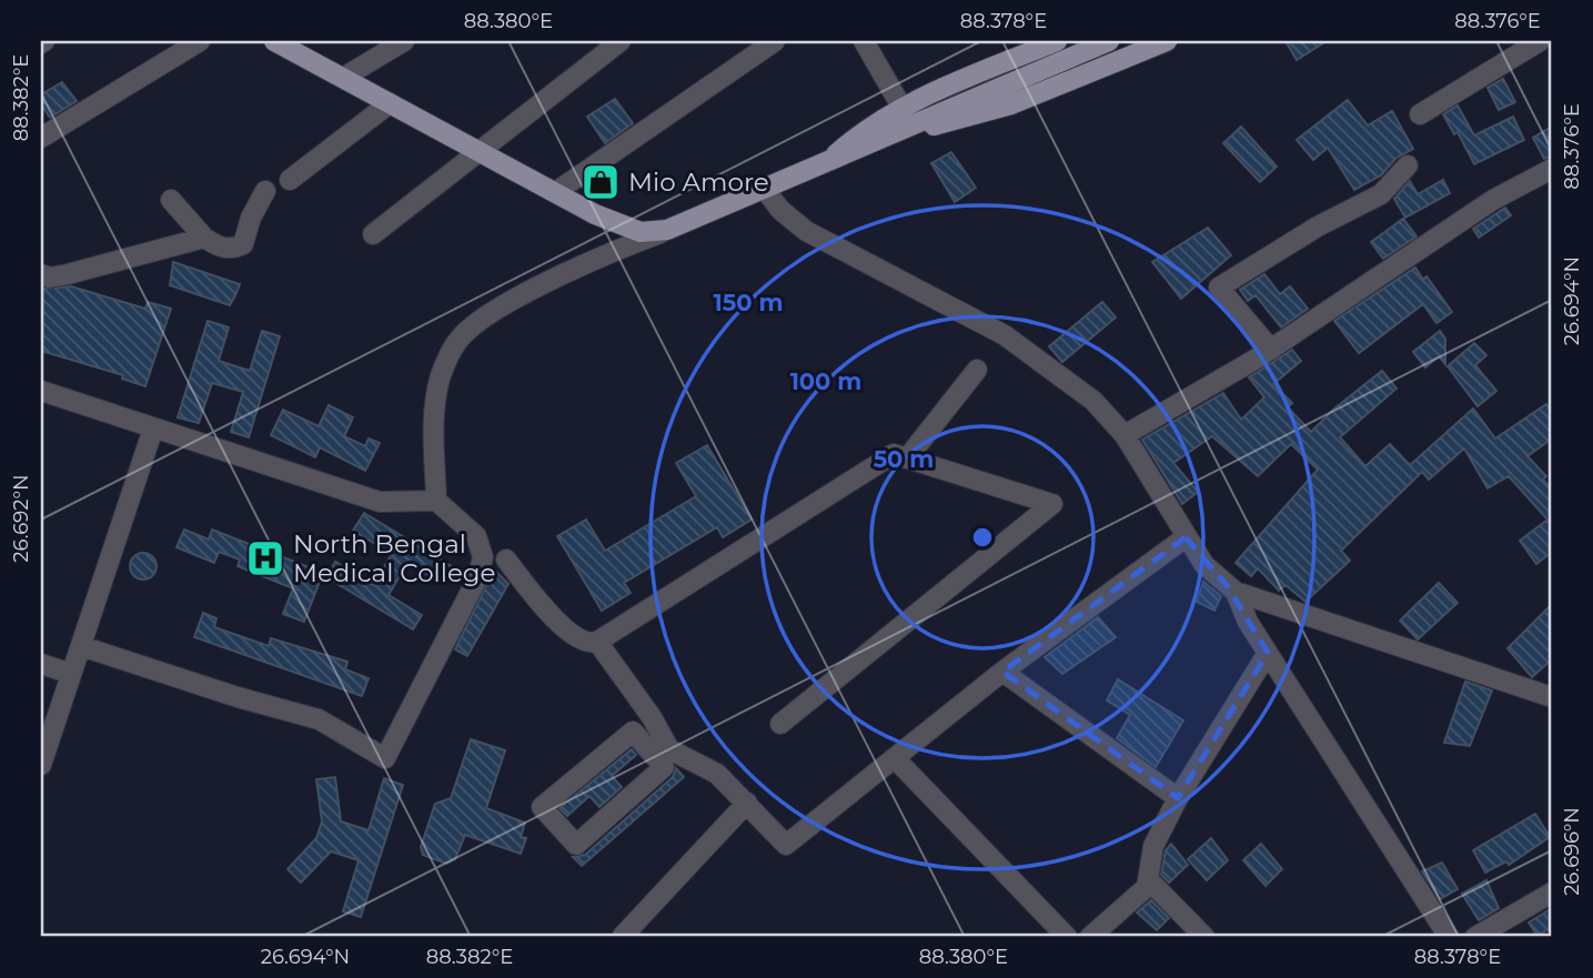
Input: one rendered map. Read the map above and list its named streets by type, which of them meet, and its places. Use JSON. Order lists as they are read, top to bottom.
{
  "places": {
    "shop": ["Mio Amore"],
    "hospital": ["North Bengal Medical College"]
  },
  "coordinates": [
    "88.380°E",
    "88.378°E",
    "88.376°E",
    "88.382°E",
    "26.694°N",
    "26.692°N",
    "26.696°N"
  ],
  "rings": ["150 m", "100 m", "50 m"]
}
